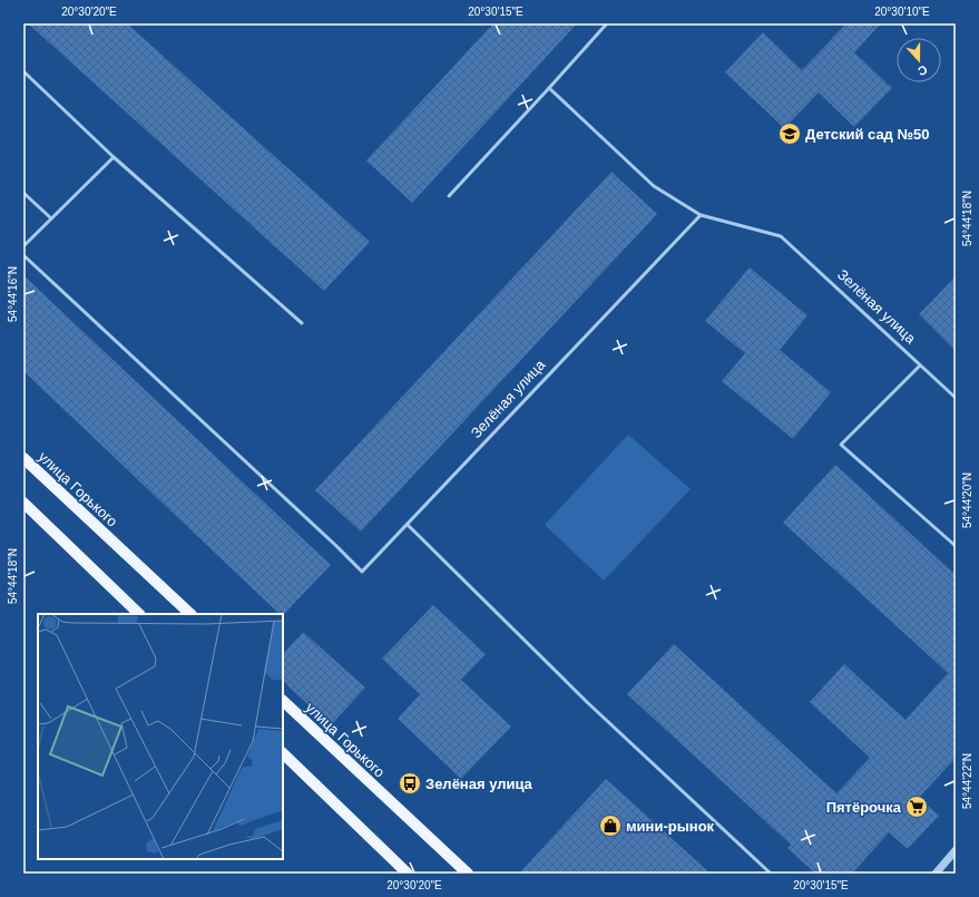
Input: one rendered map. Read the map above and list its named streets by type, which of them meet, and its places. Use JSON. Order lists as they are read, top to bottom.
{
  "streets": {
    "main road": ["улица Горького"],
    "lane": ["Зелёная улица"]
  },
  "places": {
    "school or university": ["Детский сад №50"],
    "bus stop": ["Зелёная улица"],
    "supermarket": ["Пятёрочка"],
    "shop": ["мини-рынок"]
  },
  "north": "bottom",
  "coordinates": [
    "20°30'20\"E",
    "20°30'15\"E",
    "20°30'10\"E",
    "54°44'18\"N",
    "54°44'16\"N",
    "54°44'20\"N",
    "54°44'22\"N"
  ]
}
